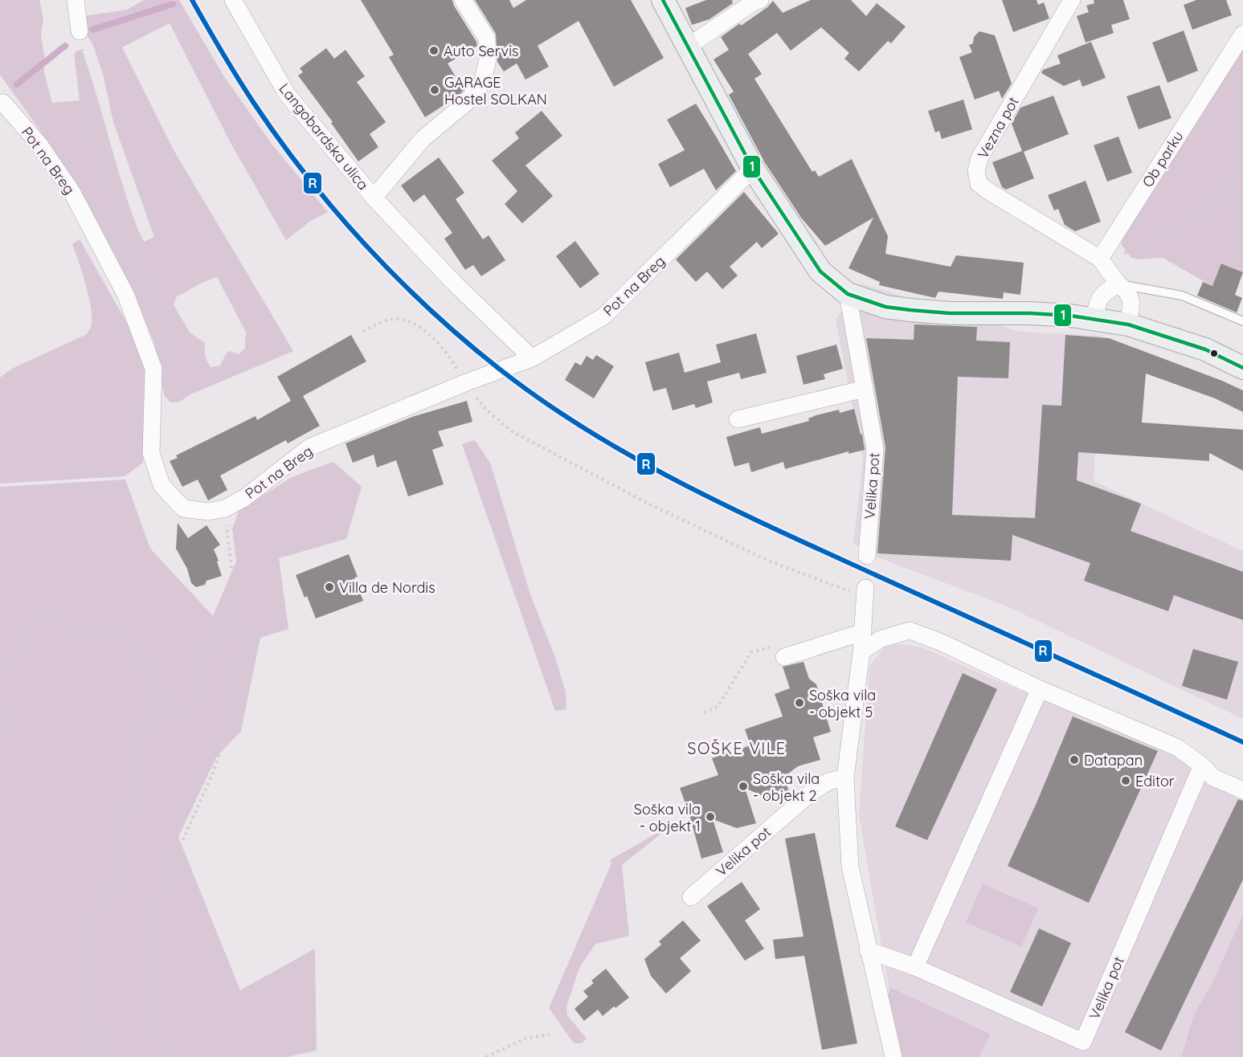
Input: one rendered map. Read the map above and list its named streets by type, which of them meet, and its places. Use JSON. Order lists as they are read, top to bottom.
{
  "streets": {
    "street": [
      "Vezna pot",
      "Langobardska ulica",
      "Ob parku",
      "Pot na Breg",
      "Velika pot"
    ]
  },
  "crossings": [
    ["Vezna pot", "Ob parku"],
    ["Langobardska ulica", "Pot na Breg"]
  ],
  "districts": ["SOŠKE VILE"],
  "places": [
    "Auto Servis",
    "GARAGE Hostel SOLKAN",
    "Villa de Nordis",
    "Soška vila - objekt 5",
    "Datapan",
    "Editor",
    "Soška vila - objekt 2",
    "Soška vila - objekt 1"
  ],
  "lines": ["transit line R", "transit line 1"]
}
